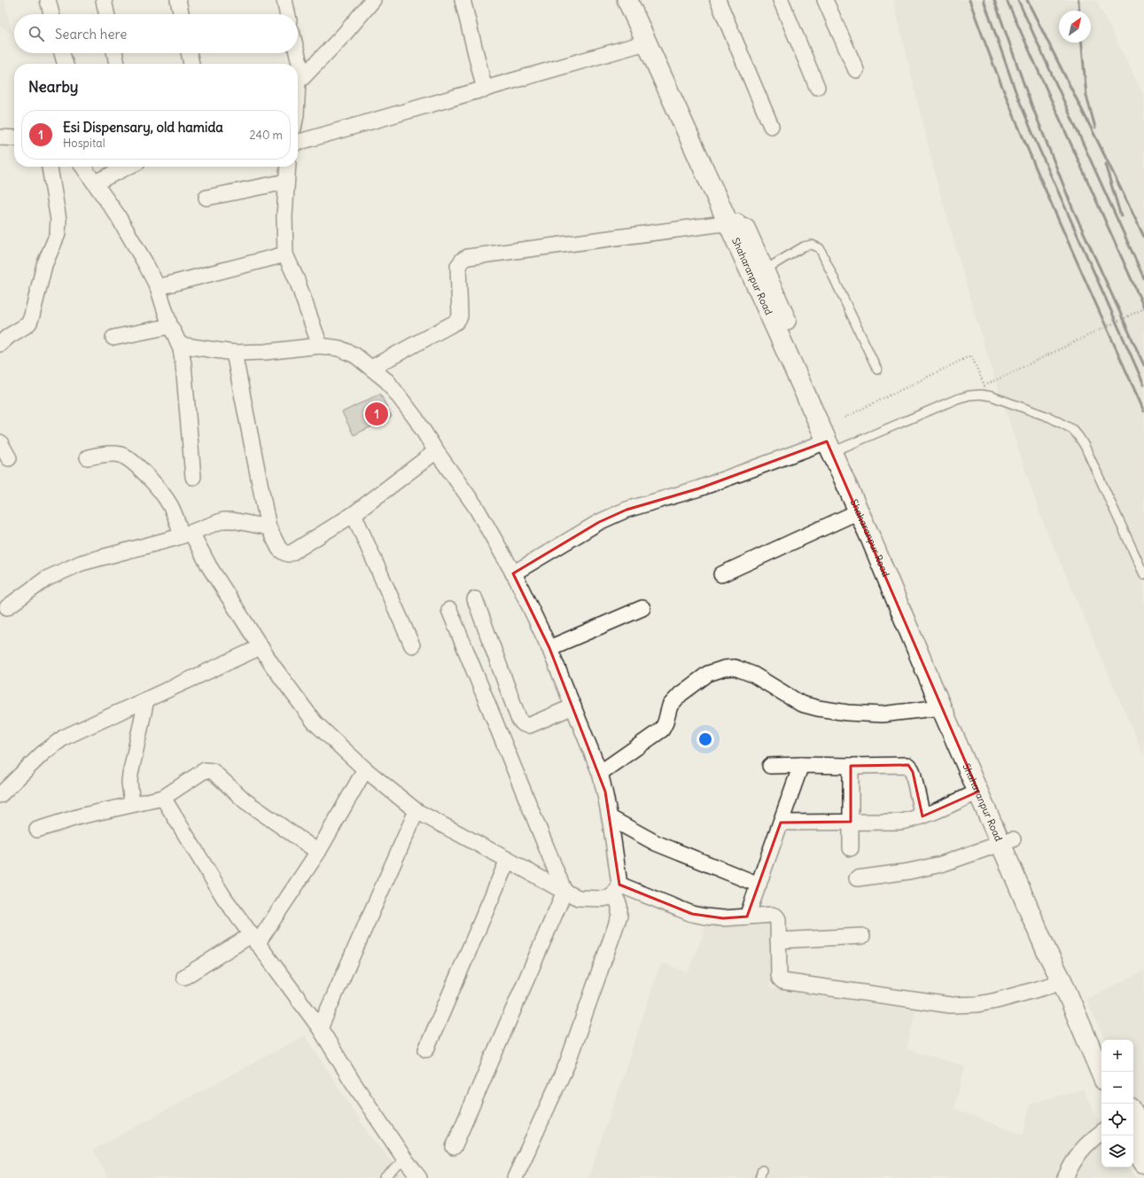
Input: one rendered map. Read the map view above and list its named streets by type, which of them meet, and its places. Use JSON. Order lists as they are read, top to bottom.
{
  "streets": {
    "main road": ["Shaharanpur Road"]
  },
  "north": "top right",
  "page": {
    "search": "Search here",
    "heading": "Nearby",
    "list": [
      {
        "mark": "1",
        "name": "Esi Dispensary, old hamida",
        "note": "Hospital",
        "value": "240 m"
      }
    ],
    "pins": "1",
    "map_buttons": ["+", "−"]
  }
}
